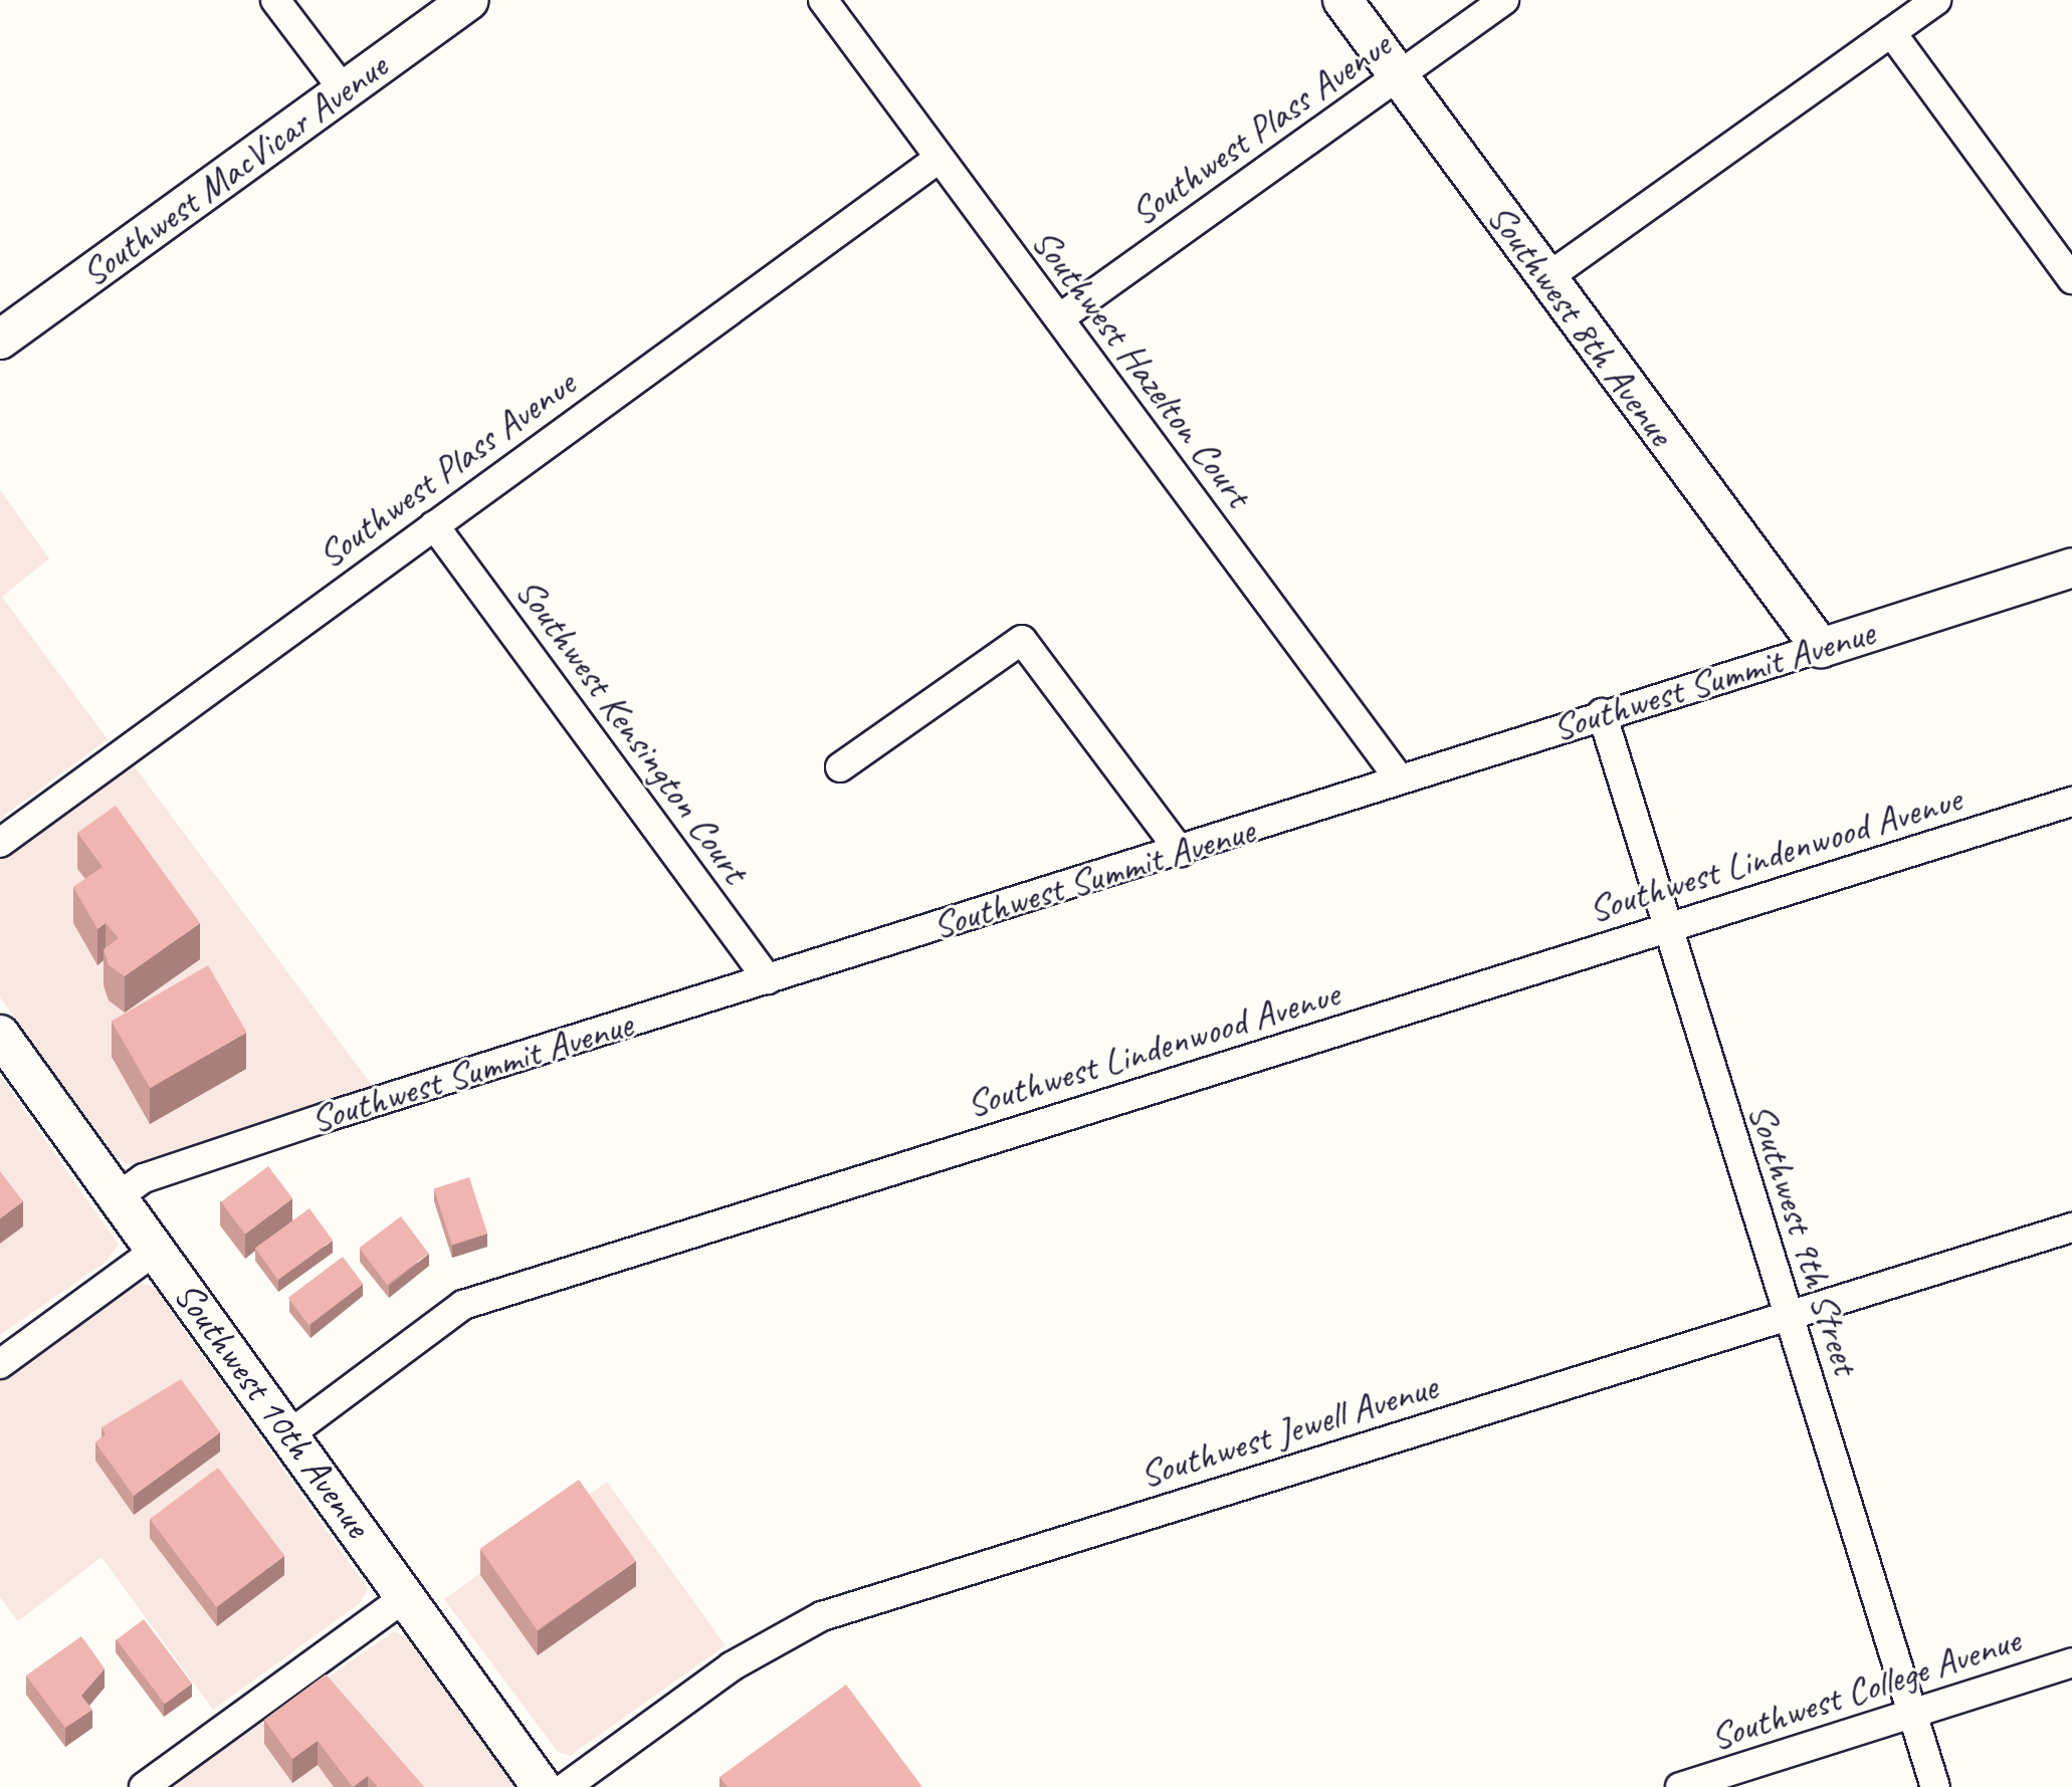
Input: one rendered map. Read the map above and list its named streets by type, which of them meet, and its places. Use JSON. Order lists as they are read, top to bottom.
{
  "streets": {
    "street": [
      "Southwest Plass Avenue",
      "Southwest MacVicar Avenue",
      "Southwest 8th Avenue",
      "Southwest Hazelton Court",
      "Southwest Summit Avenue",
      "Southwest Kensington Court",
      "Southwest Lindenwood Avenue",
      "Southwest 9th Street",
      "Southwest 10th Avenue",
      "Southwest Jewell Avenue",
      "Southwest College Avenue"
    ]
  },
  "crossings": [
    ["Southwest Plass Avenue", "Southwest 8th Avenue"],
    ["Southwest Plass Avenue", "Southwest Hazelton Court"],
    ["Southwest Plass Avenue", "Southwest Kensington Court"],
    ["Southwest 8th Avenue", "Southwest Summit Avenue"],
    ["Southwest Hazelton Court", "Southwest Summit Avenue"],
    ["Southwest Summit Avenue", "Southwest Kensington Court"],
    ["Southwest Summit Avenue", "Southwest 9th Street"],
    ["Southwest Summit Avenue", "Southwest 10th Avenue"],
    ["Southwest Lindenwood Avenue", "Southwest 9th Street"],
    ["Southwest Lindenwood Avenue", "Southwest 10th Avenue"],
    ["Southwest 9th Street", "Southwest Jewell Avenue"],
    ["Southwest 9th Street", "Southwest College Avenue"]
  ]
}
